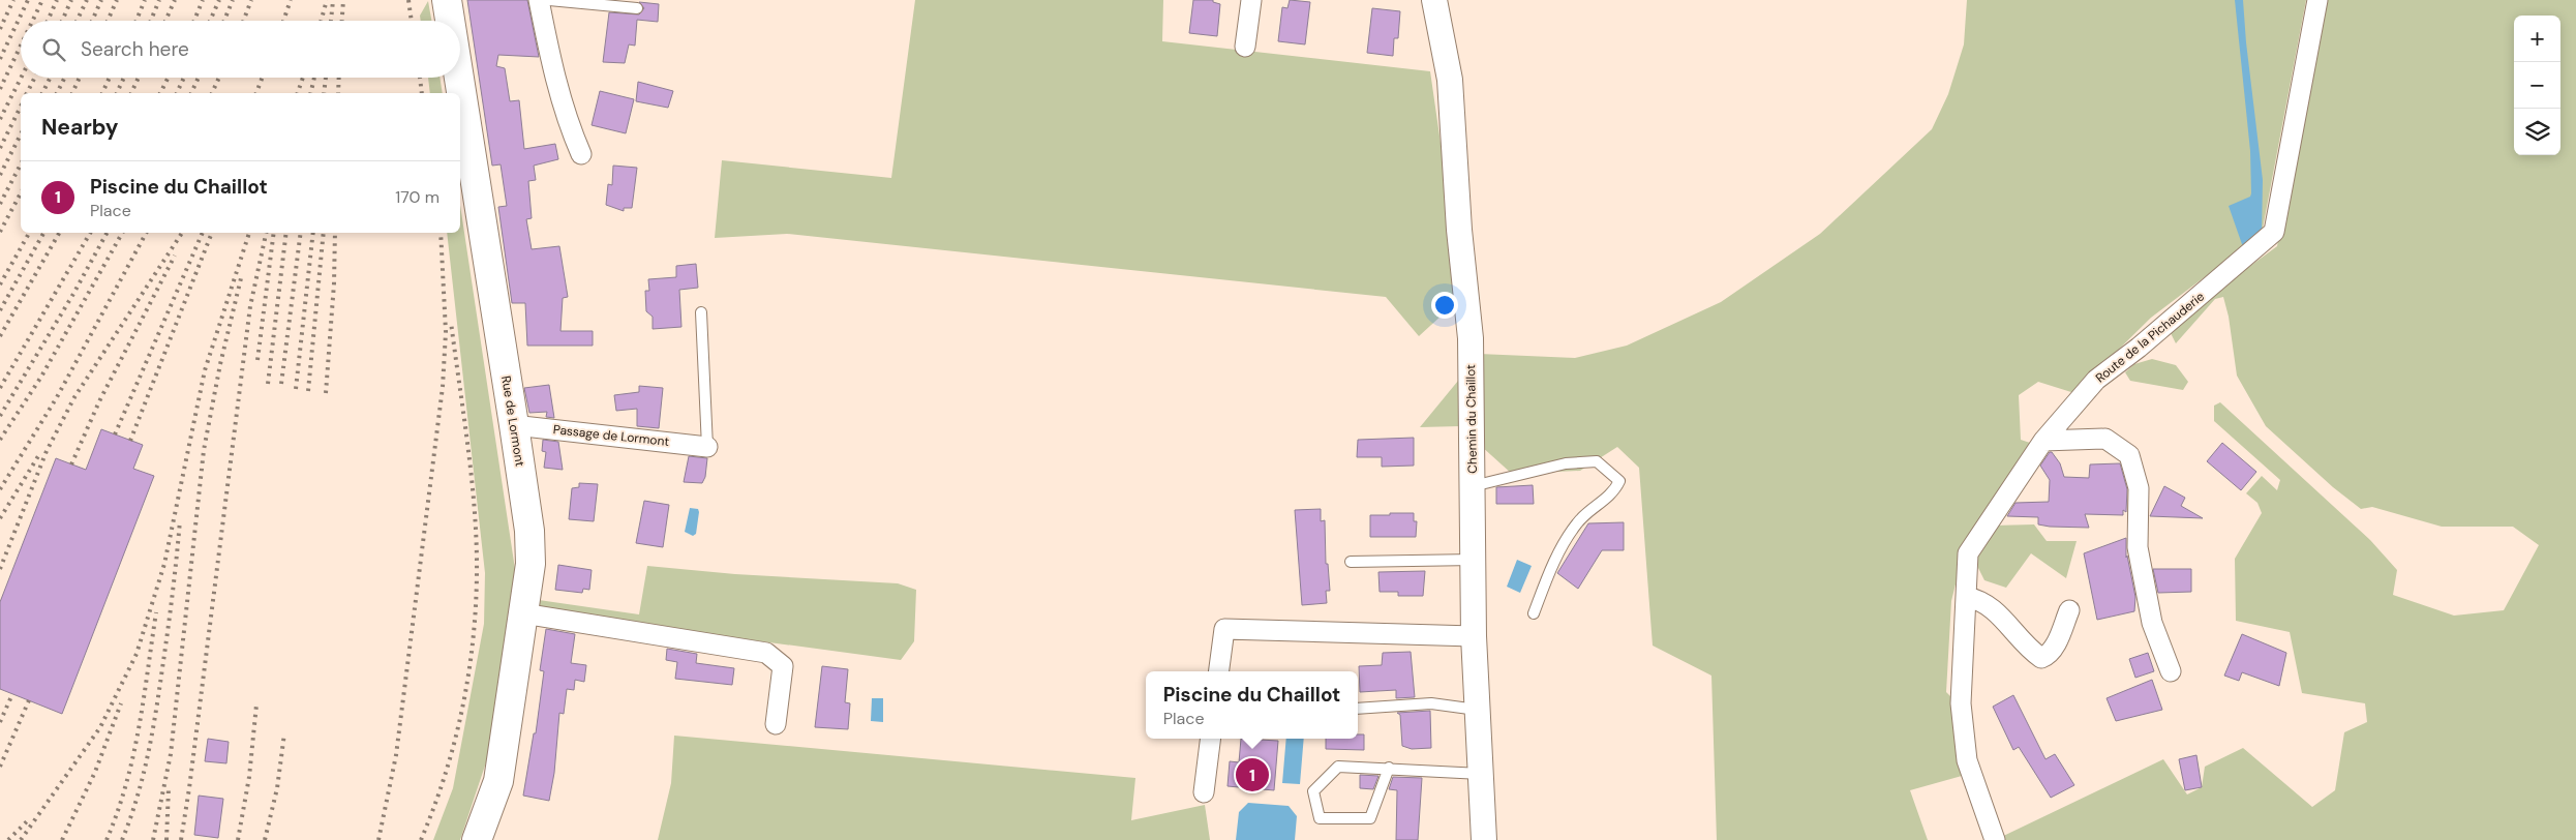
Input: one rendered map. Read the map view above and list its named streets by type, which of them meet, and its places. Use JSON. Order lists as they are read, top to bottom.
{
  "streets": {
    "main road": ["Rue de Lormont"],
    "street": ["Route de la Pichauderie", "Chemin du Chaillot", "Passage de Lormont"]
  },
  "crossings": [
    ["Rue de Lormont", "Passage de Lormont"]
  ],
  "page": {
    "map_buttons": ["+", "−"],
    "search": "Search here",
    "heading": "Nearby",
    "list": [
      {
        "mark": "1",
        "name": "Piscine du Chaillot",
        "note": "Place",
        "value": "170 m"
      }
    ],
    "popup": ["Piscine du Chaillot", "Place"],
    "pins": "1"
  }
}
